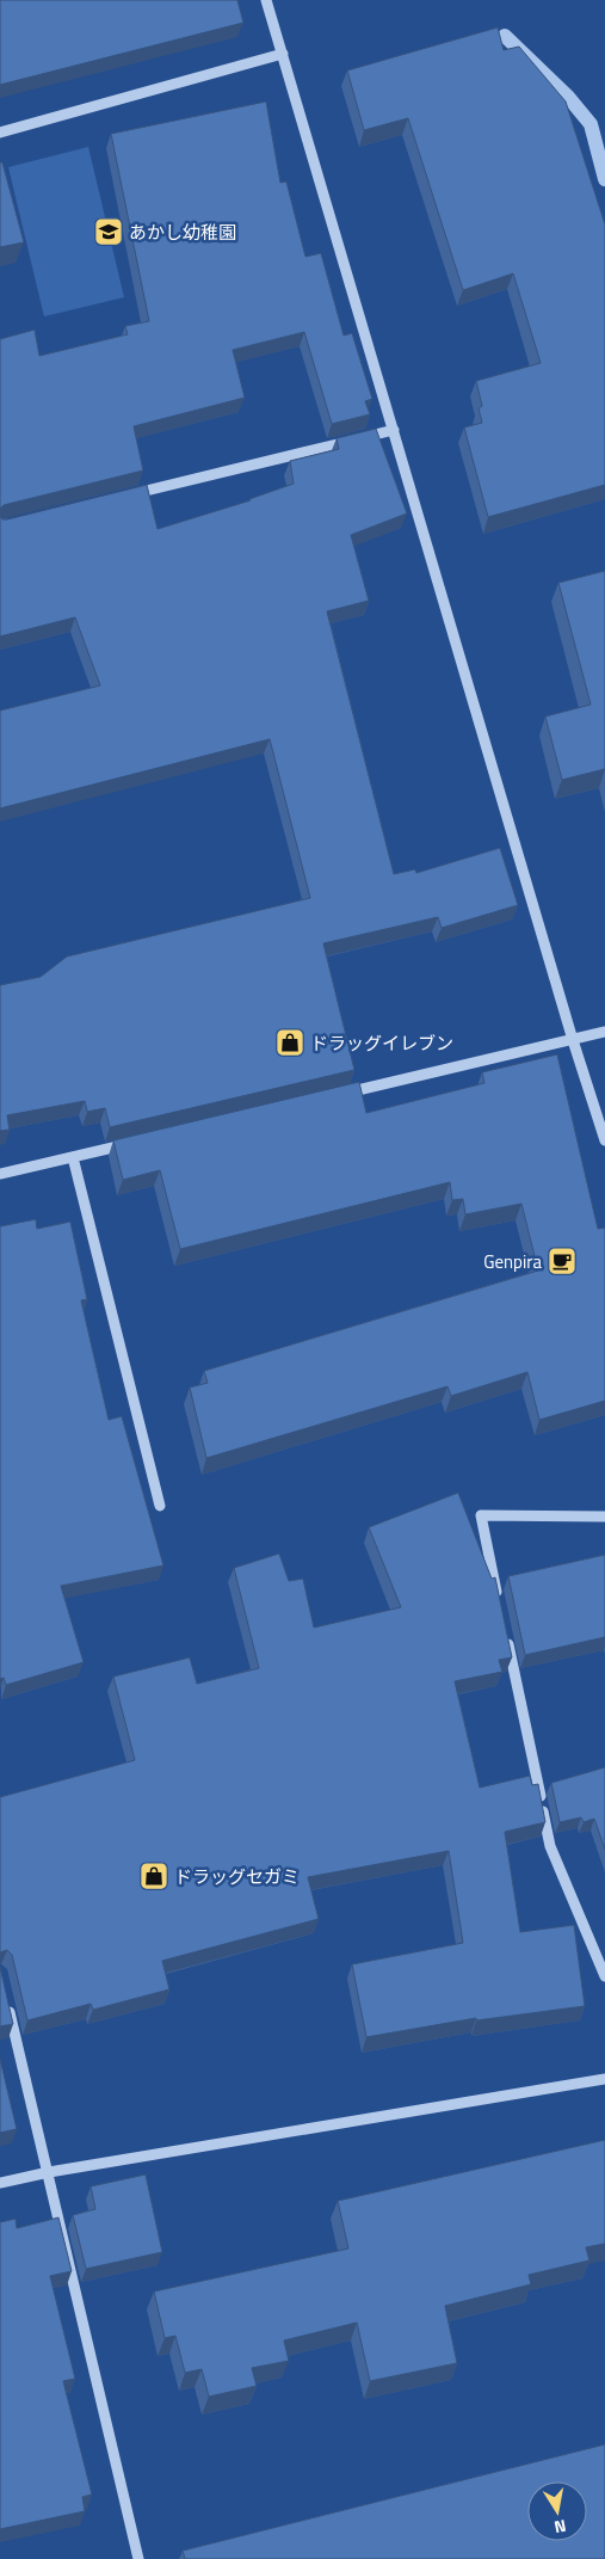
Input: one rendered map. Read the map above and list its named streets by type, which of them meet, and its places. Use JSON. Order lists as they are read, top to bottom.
{
  "places": {
    "school or university": ["あかし幼稚園"],
    "shop": ["ドラッグイレブン", "ドラッグセガミ"],
    "cafe": ["Genpira"]
  },
  "north": "bottom"
}
